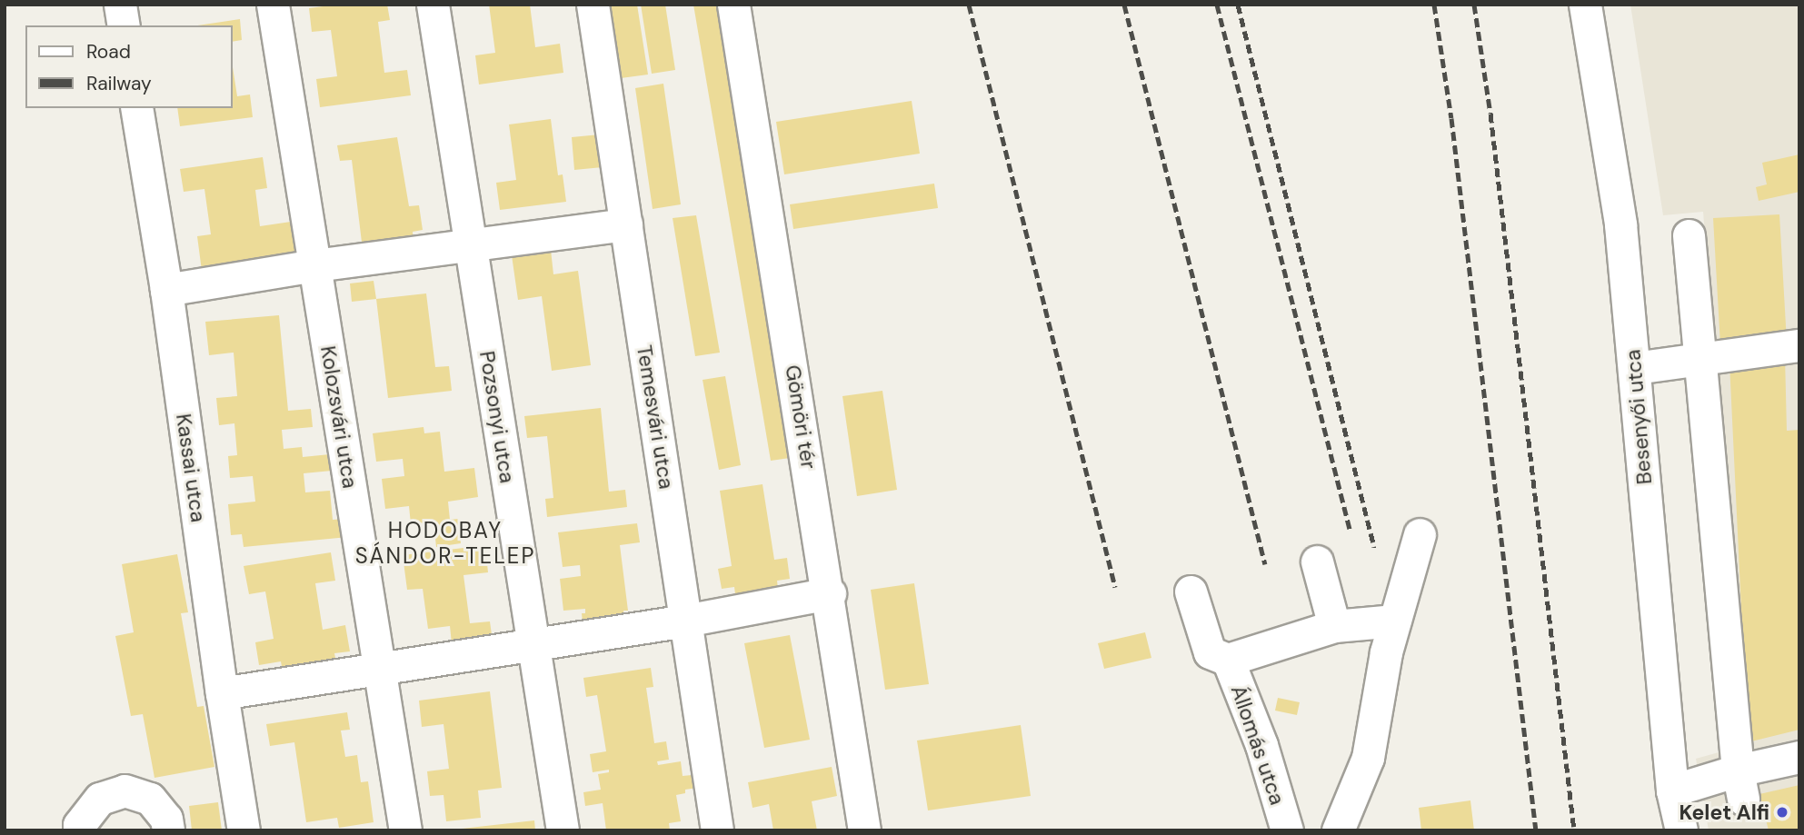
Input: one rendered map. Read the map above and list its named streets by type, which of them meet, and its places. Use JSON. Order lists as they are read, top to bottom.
{
  "streets": {
    "street": [
      "Kolozsvári utca",
      "Pozsonyi utca",
      "Temesvári utca",
      "Gömöri tér",
      "Besenyői utca",
      "Kassai utca",
      "Állomás utca"
    ]
  },
  "districts": ["HODOBAY SÁNDOR-TELEP"],
  "places": ["Kelet Alfi"],
  "legend": ["Road", "Railway"]
}
